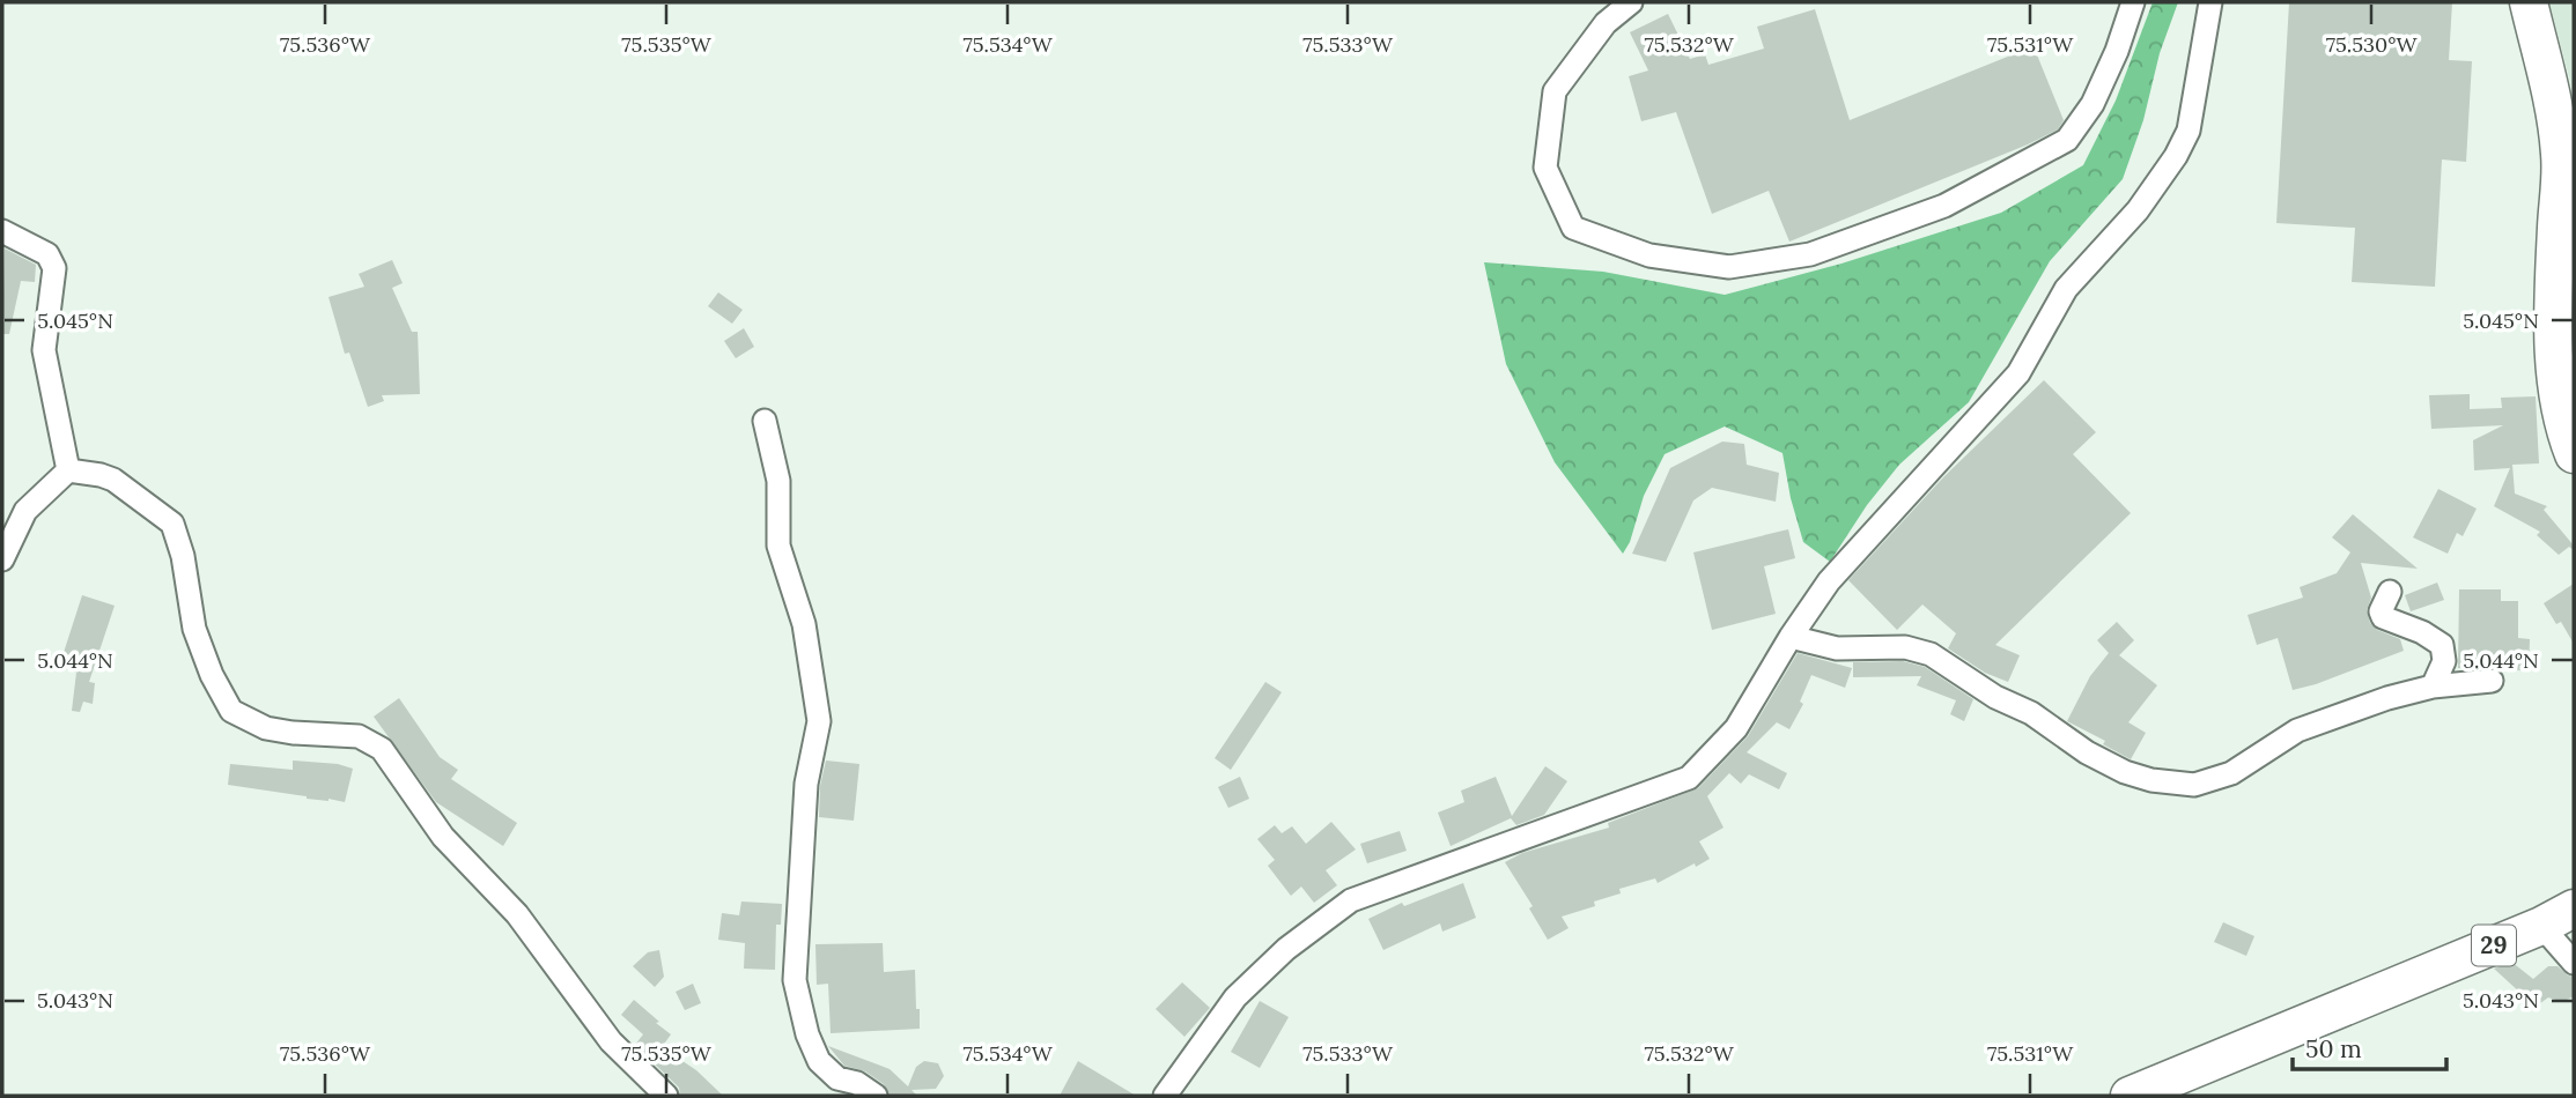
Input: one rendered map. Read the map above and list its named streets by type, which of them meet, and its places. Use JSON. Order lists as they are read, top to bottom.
{
  "streets": {
    "main road": ["29"]
  },
  "scale_bar": "50 m",
  "coordinates": [
    "75.536°W",
    "75.535°W",
    "75.534°W",
    "75.533°W",
    "75.532°W",
    "75.531°W",
    "75.530°W",
    "5.045°N",
    "5.044°N",
    "5.043°N"
  ]
}
